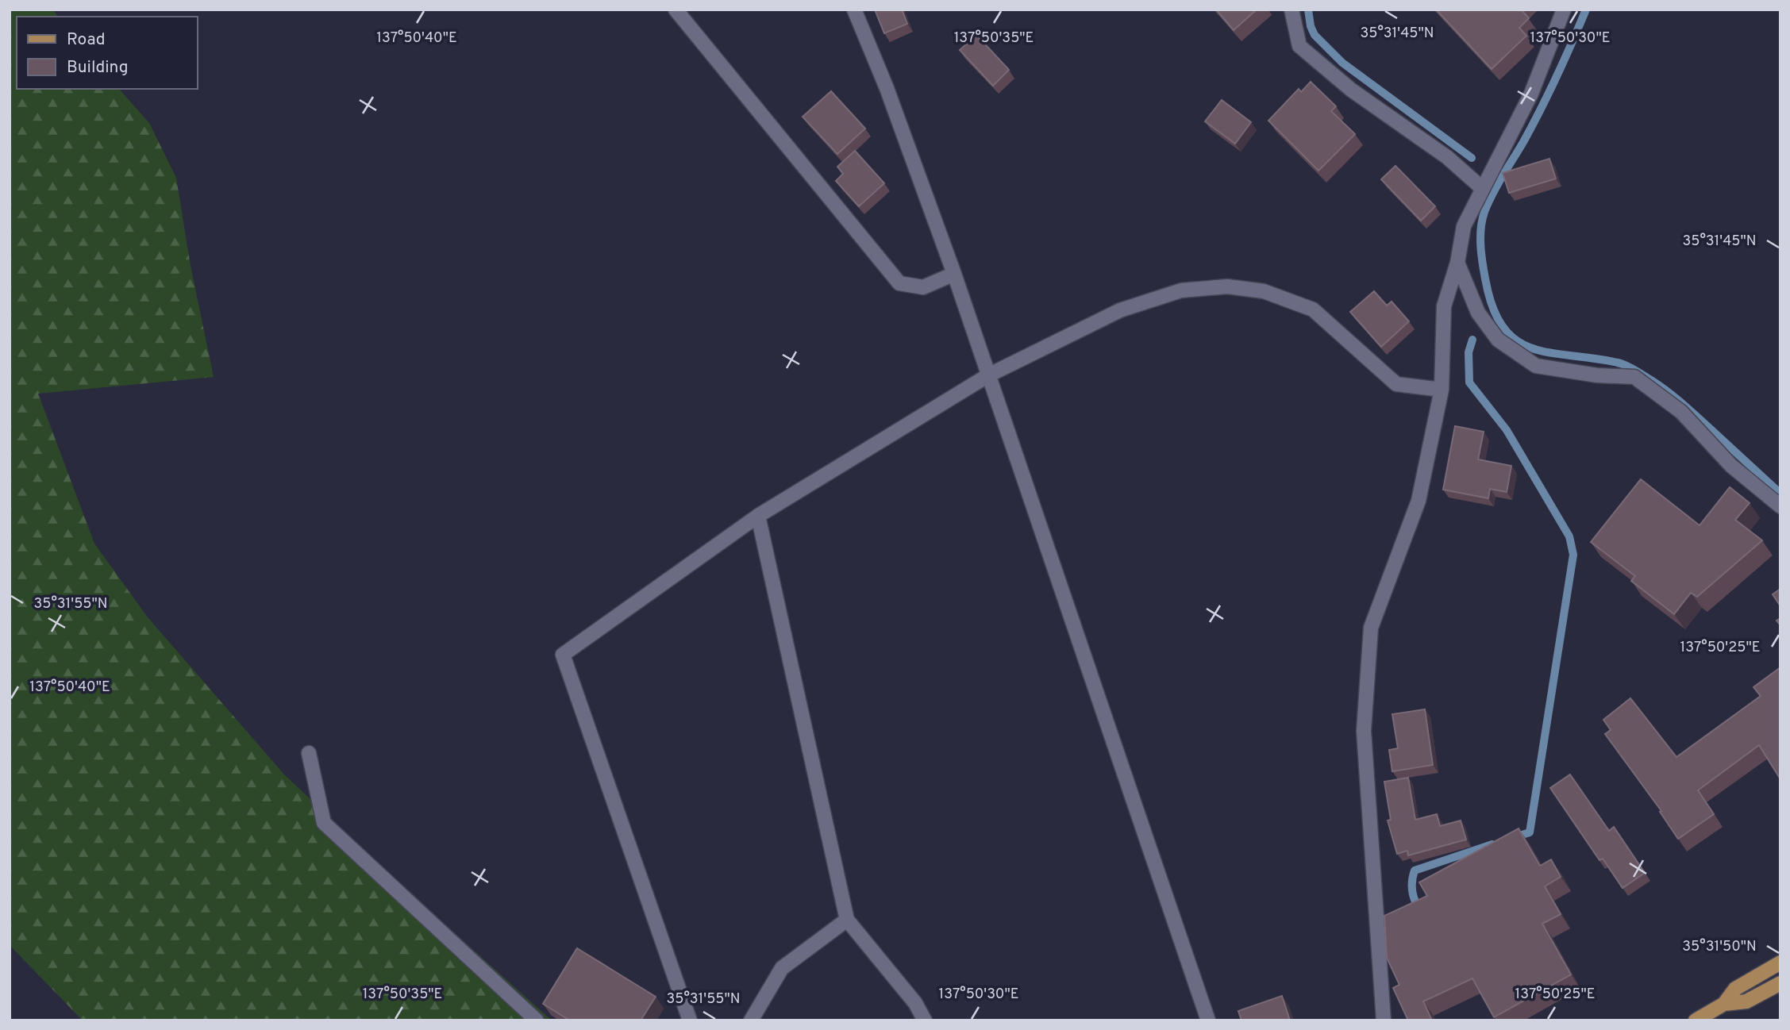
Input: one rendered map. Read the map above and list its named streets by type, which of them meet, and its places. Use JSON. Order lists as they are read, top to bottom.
{
  "legend": ["Road", "Building"],
  "coordinates": [
    "35°31'45\"N",
    "137°50'40\"E",
    "137°50'35\"E",
    "137°50'30\"E",
    "35°31'55\"N",
    "137°50'25\"E",
    "35°31'50\"N"
  ]
}
